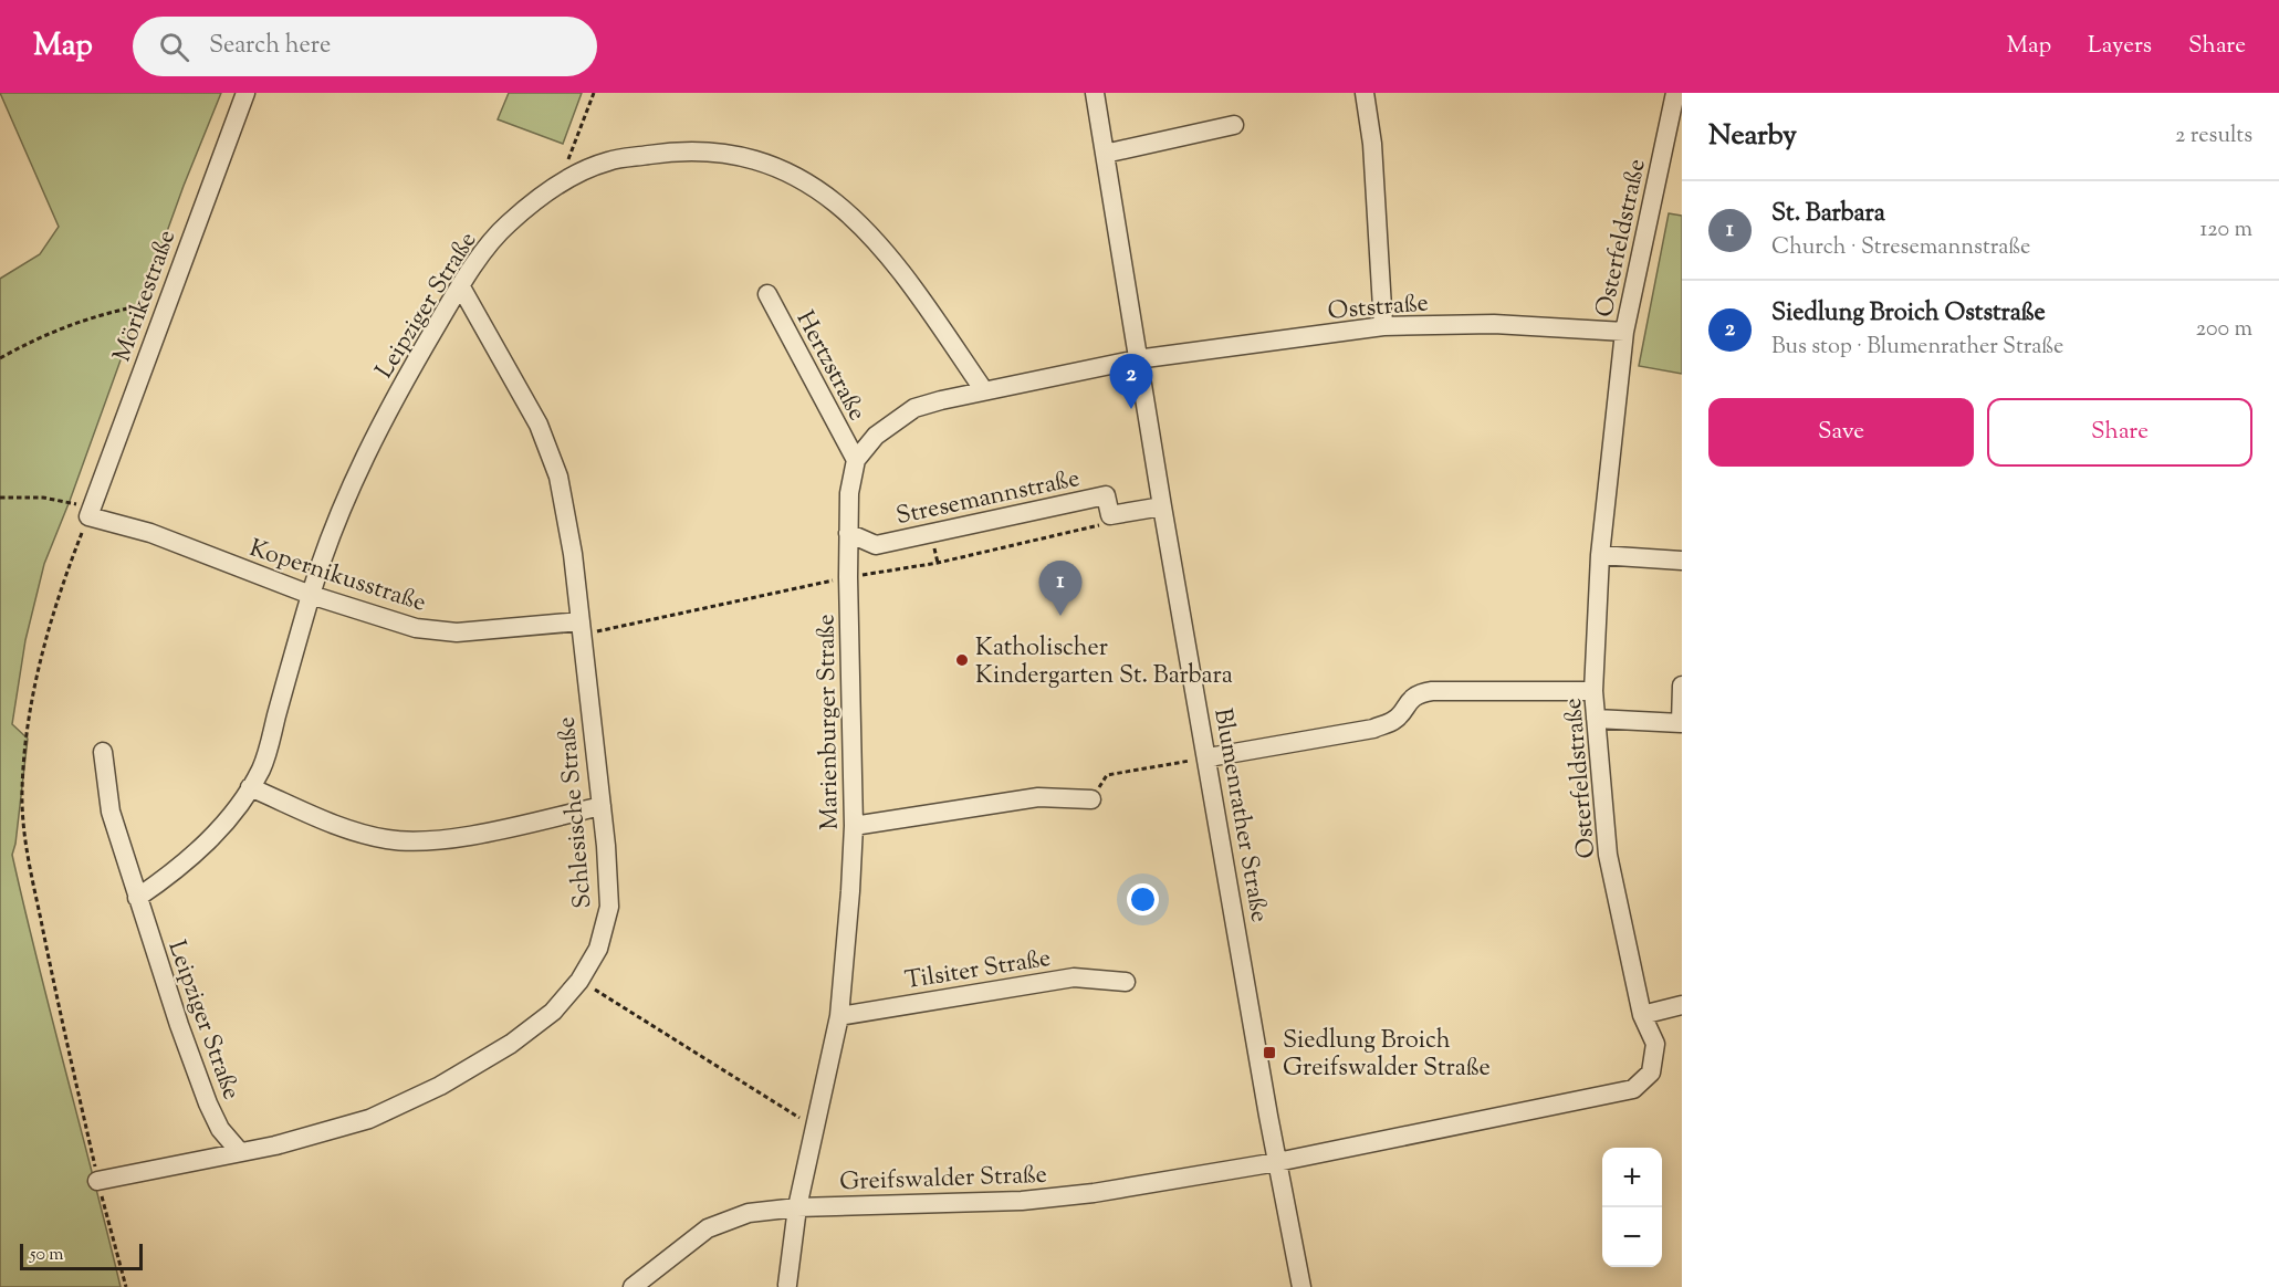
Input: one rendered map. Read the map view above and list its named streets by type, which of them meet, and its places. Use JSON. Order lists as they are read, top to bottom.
{
  "streets": {
    "street": [
      "Osterfeldstraße",
      "Mörikestraße",
      "Leipziger Straße",
      "Oststraße",
      "Hertzstraße",
      "Stresemannstraße",
      "Kopernikusstraße",
      "Marienburger Straße",
      "Schlesische Straße",
      "Blumenrather Straße",
      "Tilsiter Straße",
      "Greifswalder Straße"
    ]
  },
  "crossings": [
    ["Osterfeldstraße", "Oststraße"],
    ["Osterfeldstraße", "Blumenrather Straße"],
    ["Osterfeldstraße", "Greifswalder Straße"],
    ["Mörikestraße", "Kopernikusstraße"],
    ["Leipziger Straße", "Kopernikusstraße"],
    ["Leipziger Straße", "Marienburger Straße"],
    ["Leipziger Straße", "Schlesische Straße"],
    ["Oststraße", "Marienburger Straße"],
    ["Oststraße", "Blumenrather Straße"],
    ["Hertzstraße", "Marienburger Straße"],
    ["Stresemannstraße", "Marienburger Straße"],
    ["Kopernikusstraße", "Schlesische Straße"],
    ["Marienburger Straße", "Blumenrather Straße"],
    ["Marienburger Straße", "Tilsiter Straße"],
    ["Marienburger Straße", "Greifswalder Straße"],
    ["Blumenrather Straße", "Greifswalder Straße"]
  ],
  "places": {
    "other": ["Katholischer Kindergarten St. Barbara"],
    "transit": ["Siedlung Broich Greifswalder Straße"]
  },
  "scale_bar": "50 m",
  "page": {
    "header": "Map",
    "search": "Search here",
    "nav": ["Map", "Layers", "Share"],
    "heading": ["Nearby", "2 results"],
    "list": [
      {
        "mark": "1",
        "name": "St. Barbara",
        "note": "Church · Stresemannstraße",
        "value": "120 m"
      },
      {
        "mark": "2",
        "name": "Siedlung Broich Oststraße",
        "note": "Bus stop · Blumenrather Straße",
        "value": "200 m"
      }
    ],
    "pins": ["2", "1"],
    "buttons": ["Save", "Share"],
    "map_buttons": ["+", "−"],
    "scale": "50 m"
  }
}
